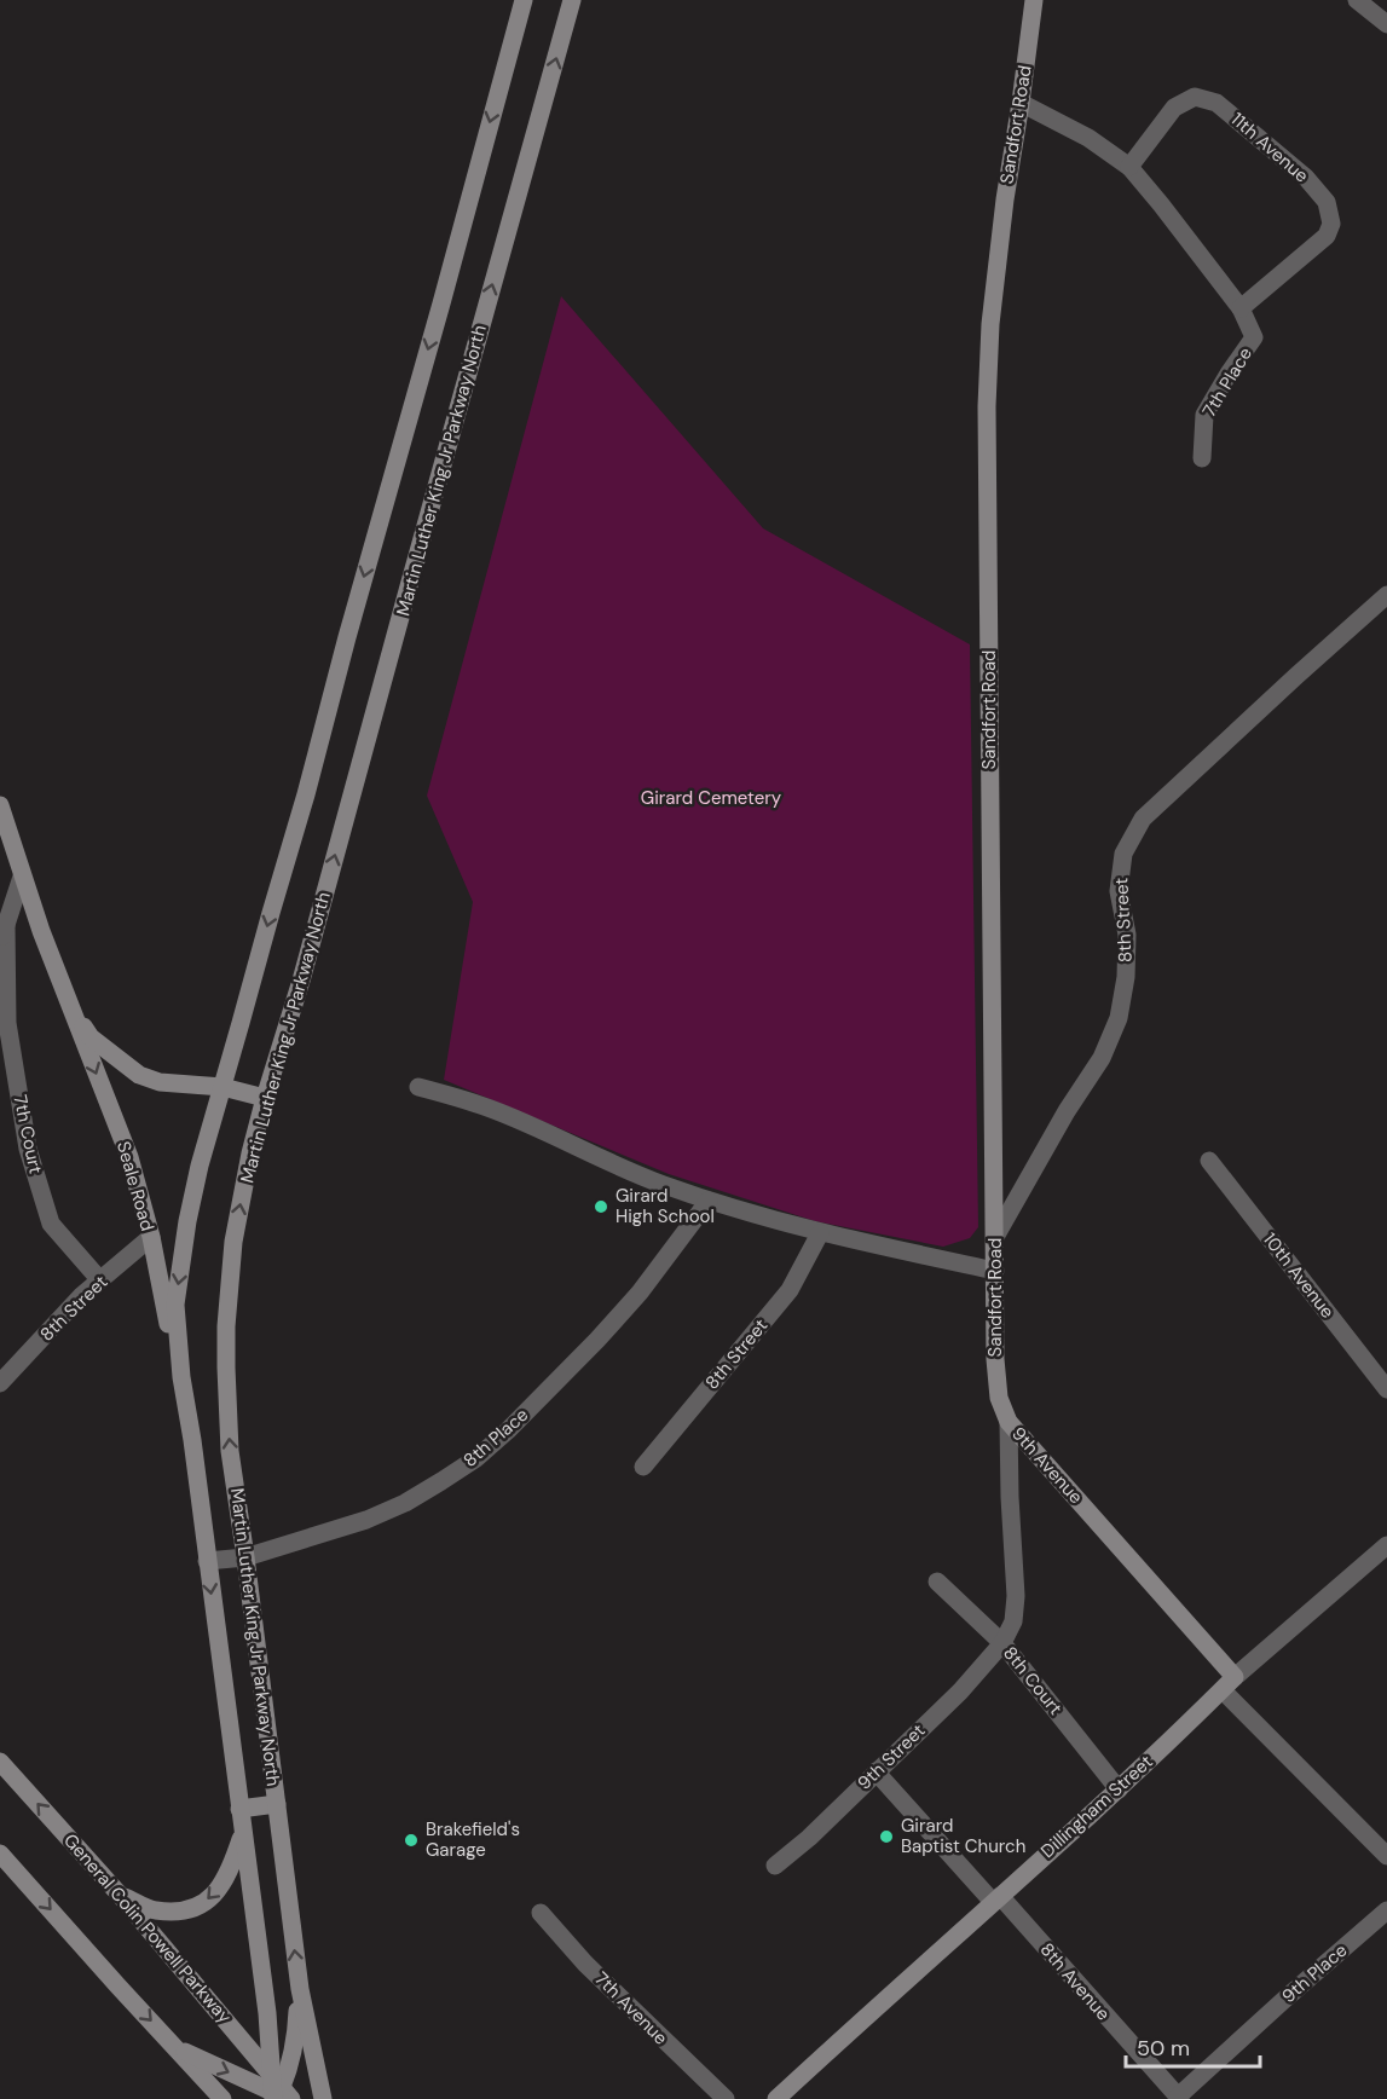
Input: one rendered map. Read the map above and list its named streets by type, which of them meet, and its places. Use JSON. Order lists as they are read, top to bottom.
{
  "streets": {
    "main road": [
      "Sandfort Road",
      "Martin Luther King Jr Parkway North",
      "Seale Road",
      "9th Avenue",
      "Dillingham Street",
      "General Colin Powell Parkway"
    ],
    "street": [
      "11th Avenue",
      "7th Place",
      "8th Street",
      "7th Court",
      "10th Avenue",
      "8th Place",
      "8th Court",
      "9th Street",
      "9th Place",
      "8th Avenue",
      "7th Avenue"
    ]
  },
  "crossings": [
    ["Sandfort Road", "8th Street"],
    ["Sandfort Road", "9th Avenue"],
    ["11th Avenue", "7th Place"],
    ["Martin Luther King Jr Parkway North", "Seale Road"],
    ["Martin Luther King Jr Parkway North", "8th Place"],
    ["Martin Luther King Jr Parkway North", "General Colin Powell Parkway"],
    ["8th Street", "7th Court"],
    ["8th Street", "Seale Road"],
    ["9th Avenue", "8th Court"],
    ["9th Avenue", "9th Street"],
    ["9th Avenue", "Dillingham Street"],
    ["8th Court", "9th Street"],
    ["8th Court", "Dillingham Street"],
    ["9th Street", "8th Avenue"],
    ["Dillingham Street", "8th Avenue"],
    ["9th Place", "8th Avenue"]
  ],
  "parks": ["Girard Cemetery"],
  "places": ["Girard High School", "Girard Baptist Church", "Brakefield's Garage"],
  "scale_bar": "50 m"
}
